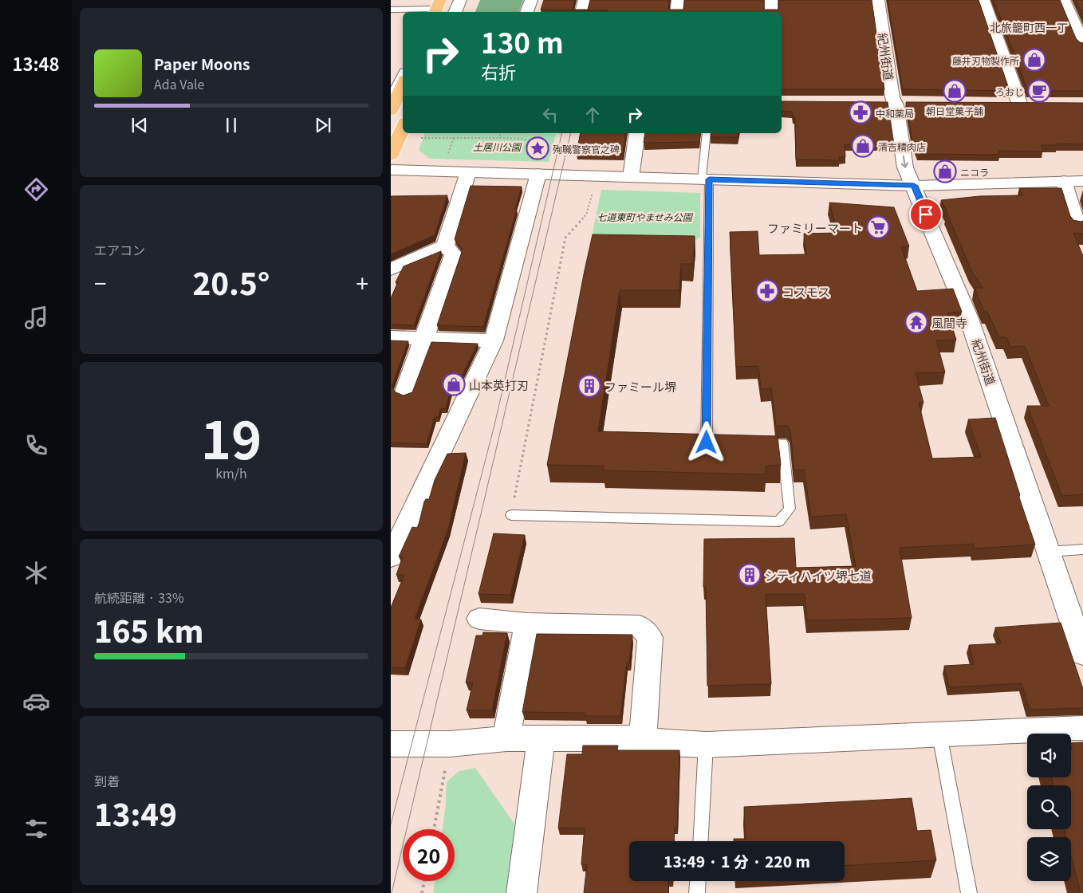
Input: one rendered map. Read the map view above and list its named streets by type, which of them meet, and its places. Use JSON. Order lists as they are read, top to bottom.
{
  "streets": {
    "street": ["紀州街道"]
  },
  "districts": ["北旅籠町西一丁"],
  "parks": ["土居川公園", "七道東町やませみ公園"],
  "places": {
    "shop": [
      "藤井刃物製作所",
      "朝日堂菓子舗",
      "清吉精肉店",
      "ニコラ",
      "山本英打刃"
    ],
    "cafe": ["ろおじ"],
    "pharmacy": ["中和薬局", "コスモス"],
    "place": ["殉職警察官之碑"],
    "supermarket": ["ファミリーマート"],
    "temple": ["風間寺"],
    "building": ["ファミール堺", "シティハイツ堺七道"]
  },
  "page": {
    "tabs": "13:48",
    "turn": ["130 m", "右折"],
    "song": ["Paper Moons", "Ada Vale"],
    "tile": [
      "エアコン",
      ["19", "km/h"],
      ["航続距離 · 33%", "165 km"],
      ["到着", "13:49"]
    ],
    "heat": ["−", "20.5°", "+"],
    "limit": "20",
    "trip": "13:49 · 1 分 · 220 m"
  }
}
